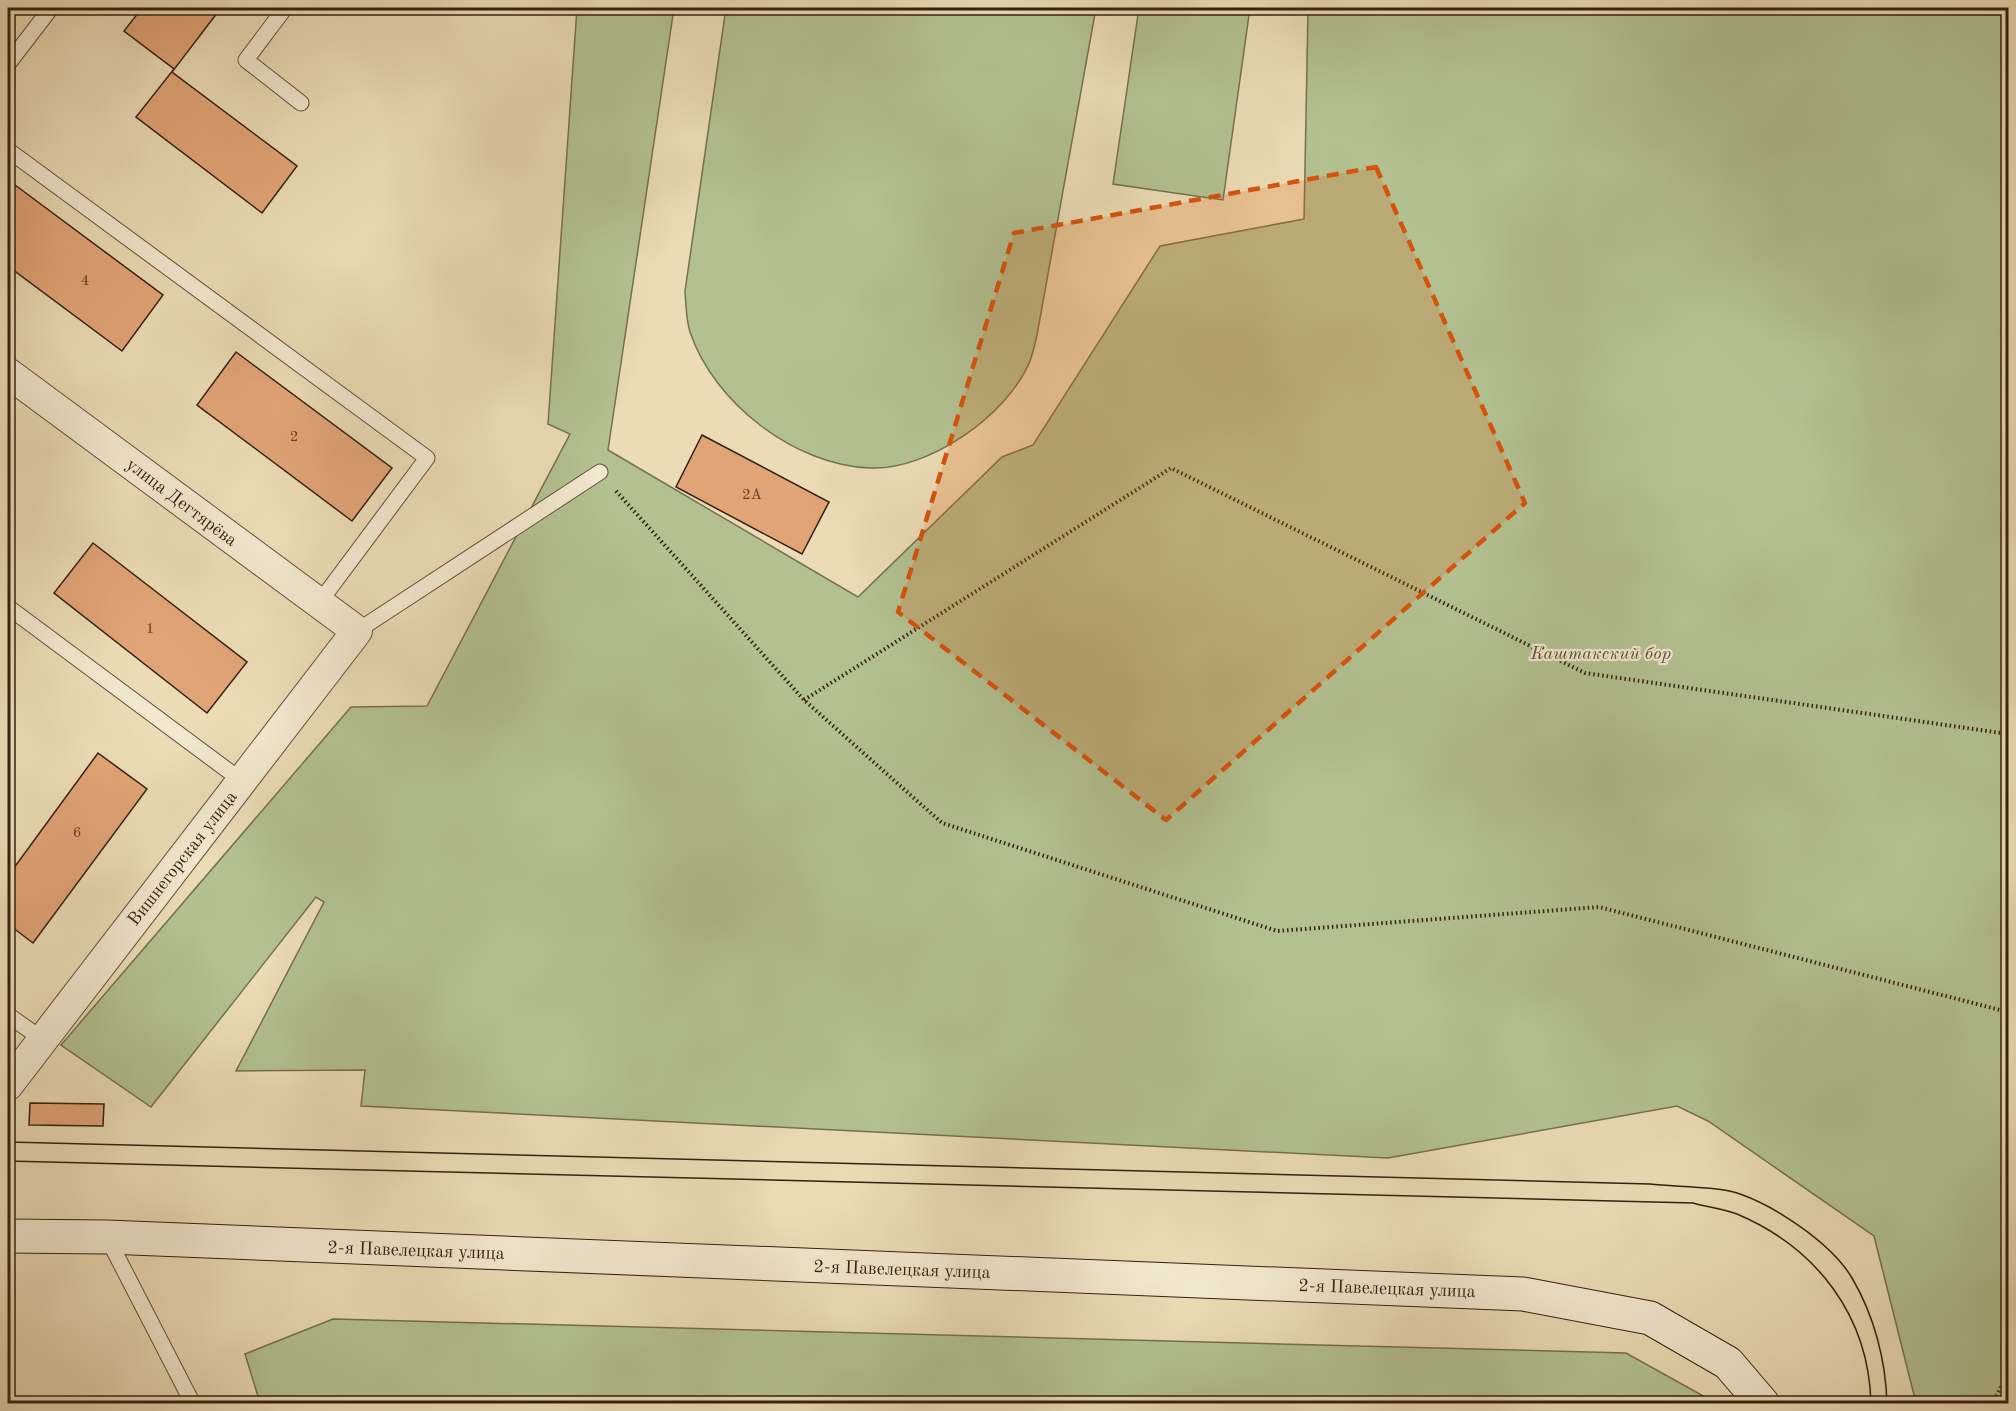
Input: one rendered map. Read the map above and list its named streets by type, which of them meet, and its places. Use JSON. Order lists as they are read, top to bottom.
{
  "streets": {
    "main road": ["2-я Павелецкая улица"],
    "street": ["улица Дегтярёва", "Вишнегорская улица"]
  },
  "crossings": [
    ["улица Дегтярёва", "Вишнегорская улица"]
  ],
  "parks": ["Каштакский бор"],
  "house_numbers": [
    "4",
    "2",
    "2А",
    "1",
    "6"
  ]
}
